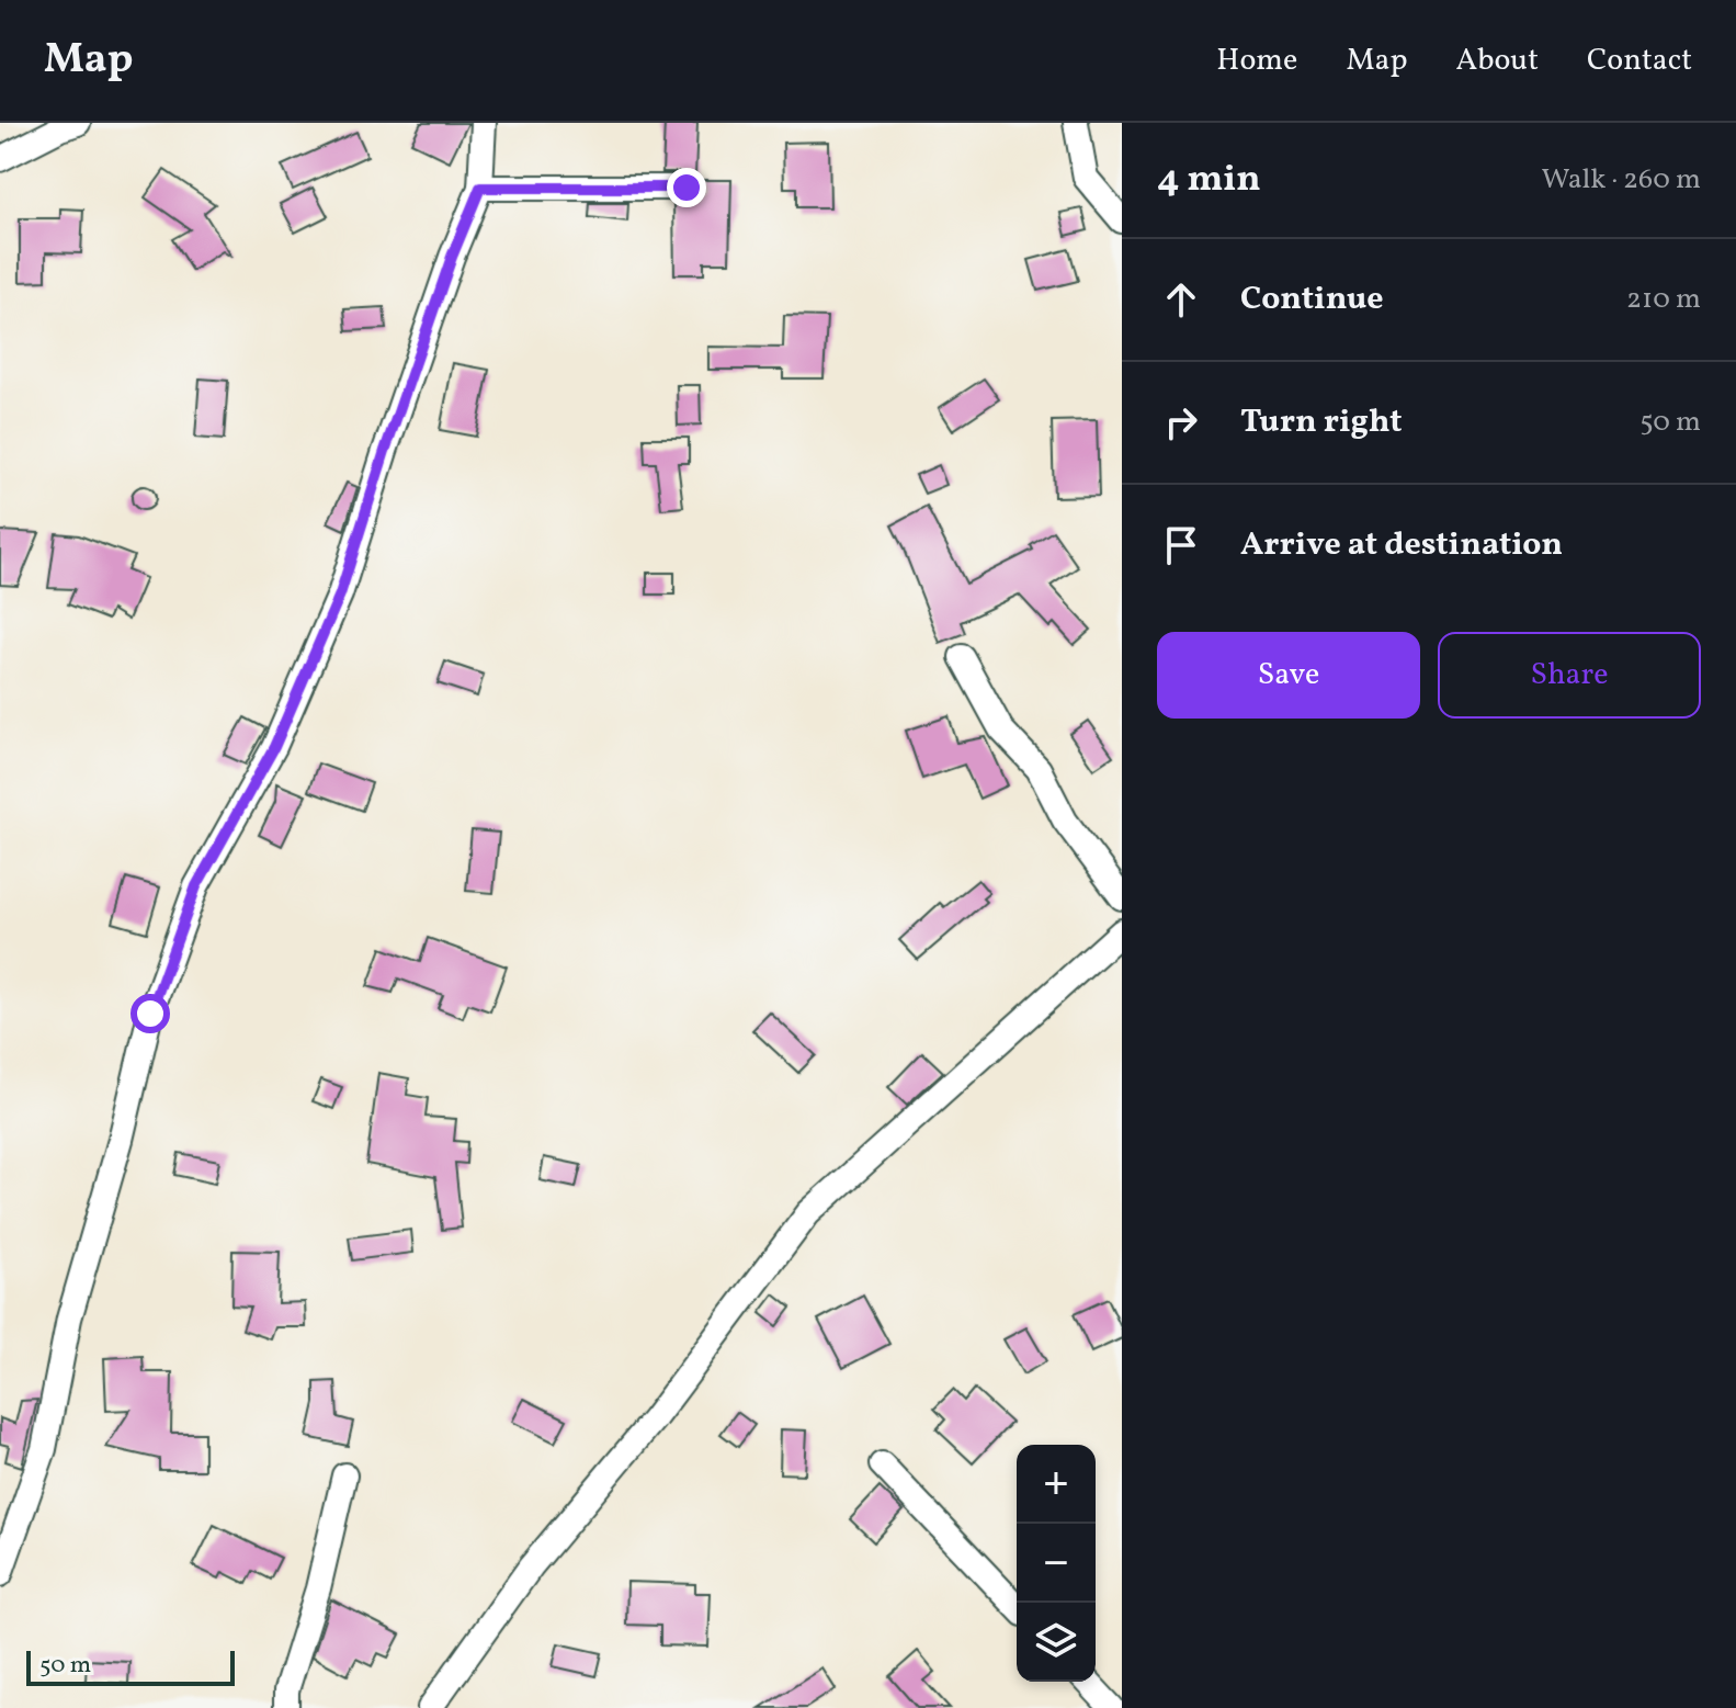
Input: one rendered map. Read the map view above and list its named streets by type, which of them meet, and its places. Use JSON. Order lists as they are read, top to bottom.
{
  "scale_bar": "50 m",
  "page": {
    "header": "Map",
    "nav": [
      "Home",
      "Map",
      "About",
      "Contact"
    ],
    "heading": ["4 min", "Walk · 260 m"],
    "list": [
      ["Continue", "210 m"],
      ["Turn right", "50 m"],
      "Arrive at destination"
    ],
    "buttons": ["Save", "Share"],
    "map_buttons": ["+", "−"],
    "scale": "50 m"
  }
}
